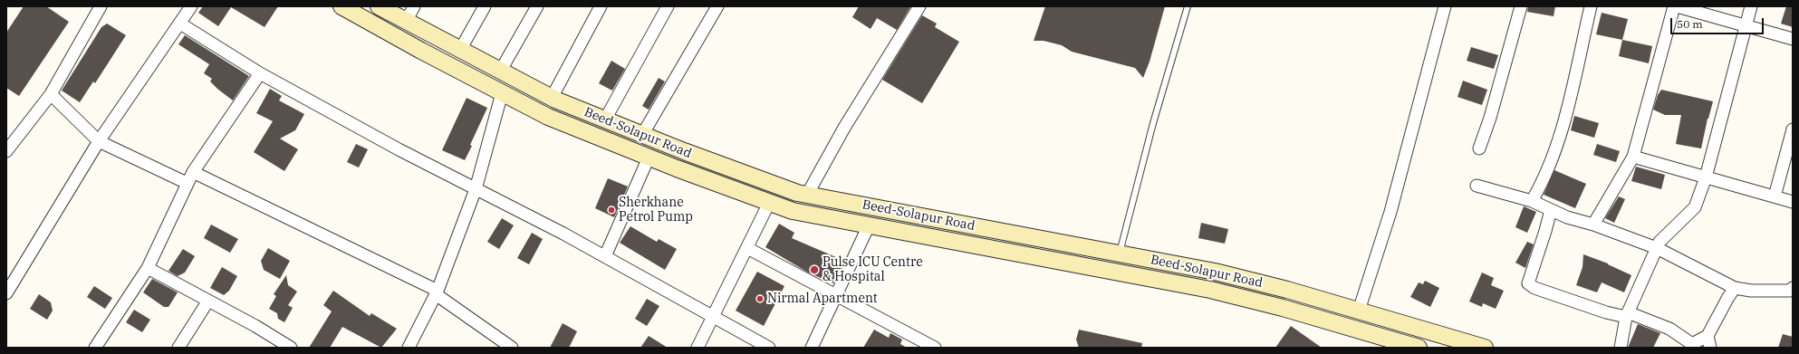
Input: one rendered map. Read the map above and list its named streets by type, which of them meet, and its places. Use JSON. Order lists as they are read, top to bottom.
{
  "streets": {
    "main road": ["Beed-Solapur Road"]
  },
  "places": ["Sherkhane Petrol Pump", "Pulse ICU Centre & Hospital", "Nirmal Apartment"],
  "scale_bar": "50 m"
}
